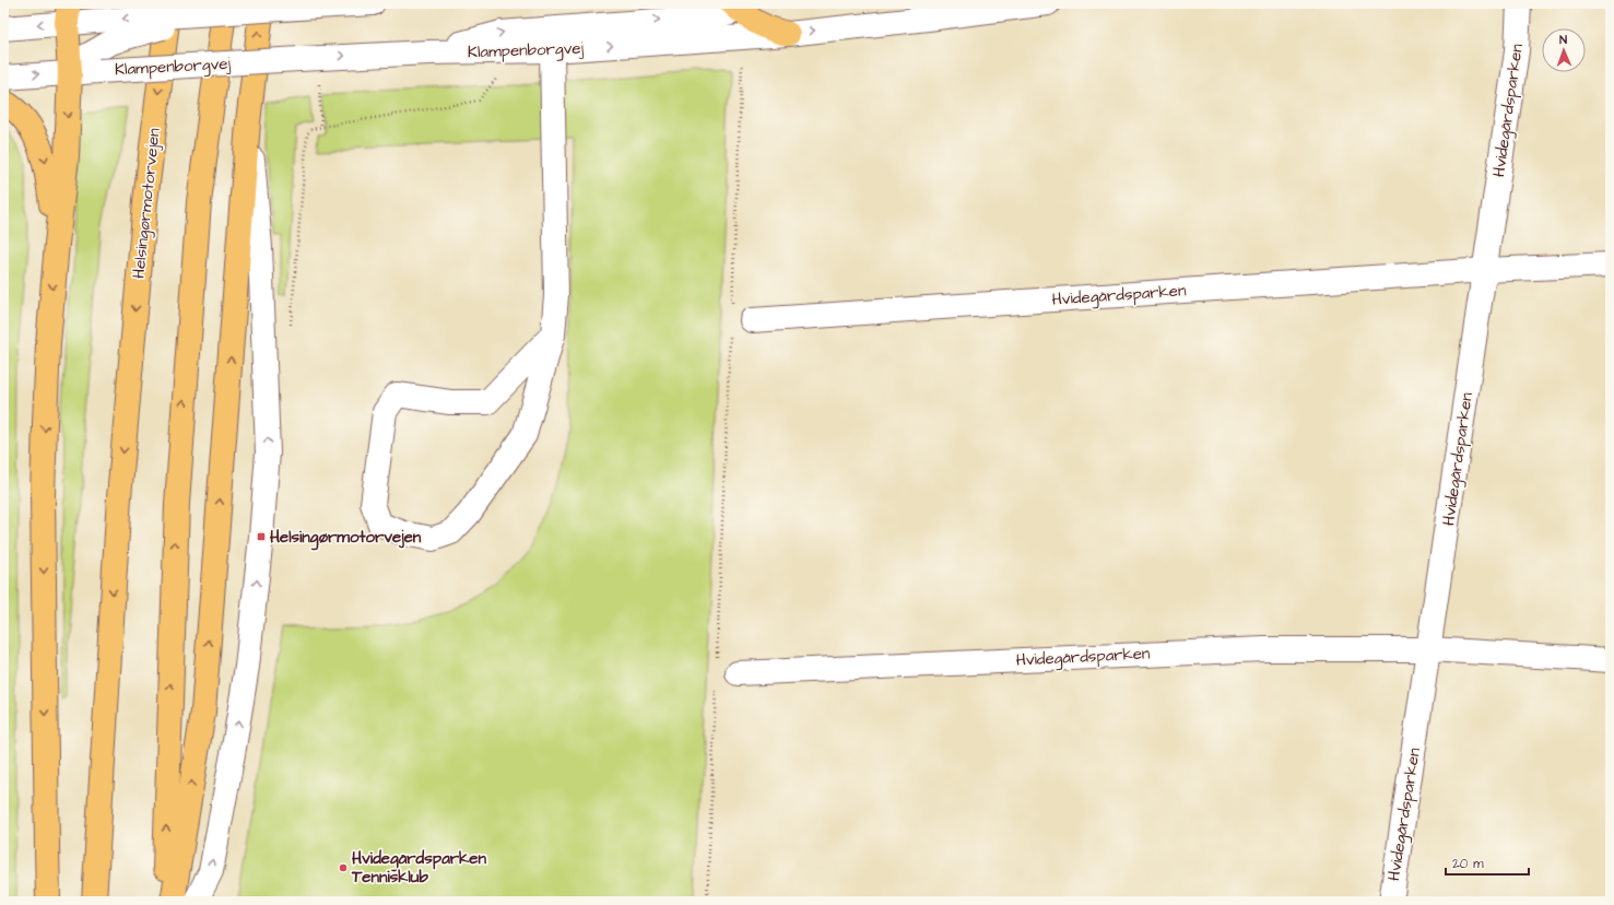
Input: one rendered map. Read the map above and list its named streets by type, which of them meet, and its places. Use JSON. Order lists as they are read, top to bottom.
{
  "streets": {
    "highway": ["Helsingørmotorvejen"],
    "street": ["Klampenborgvej", "Hvidegårdsparken"]
  },
  "places": {
    "transit": ["Helsingørmotorvejen"],
    "other": ["Hvidegårdsparken Tennisklub"]
  },
  "scale_bar": "20 m",
  "north": "top"
}
